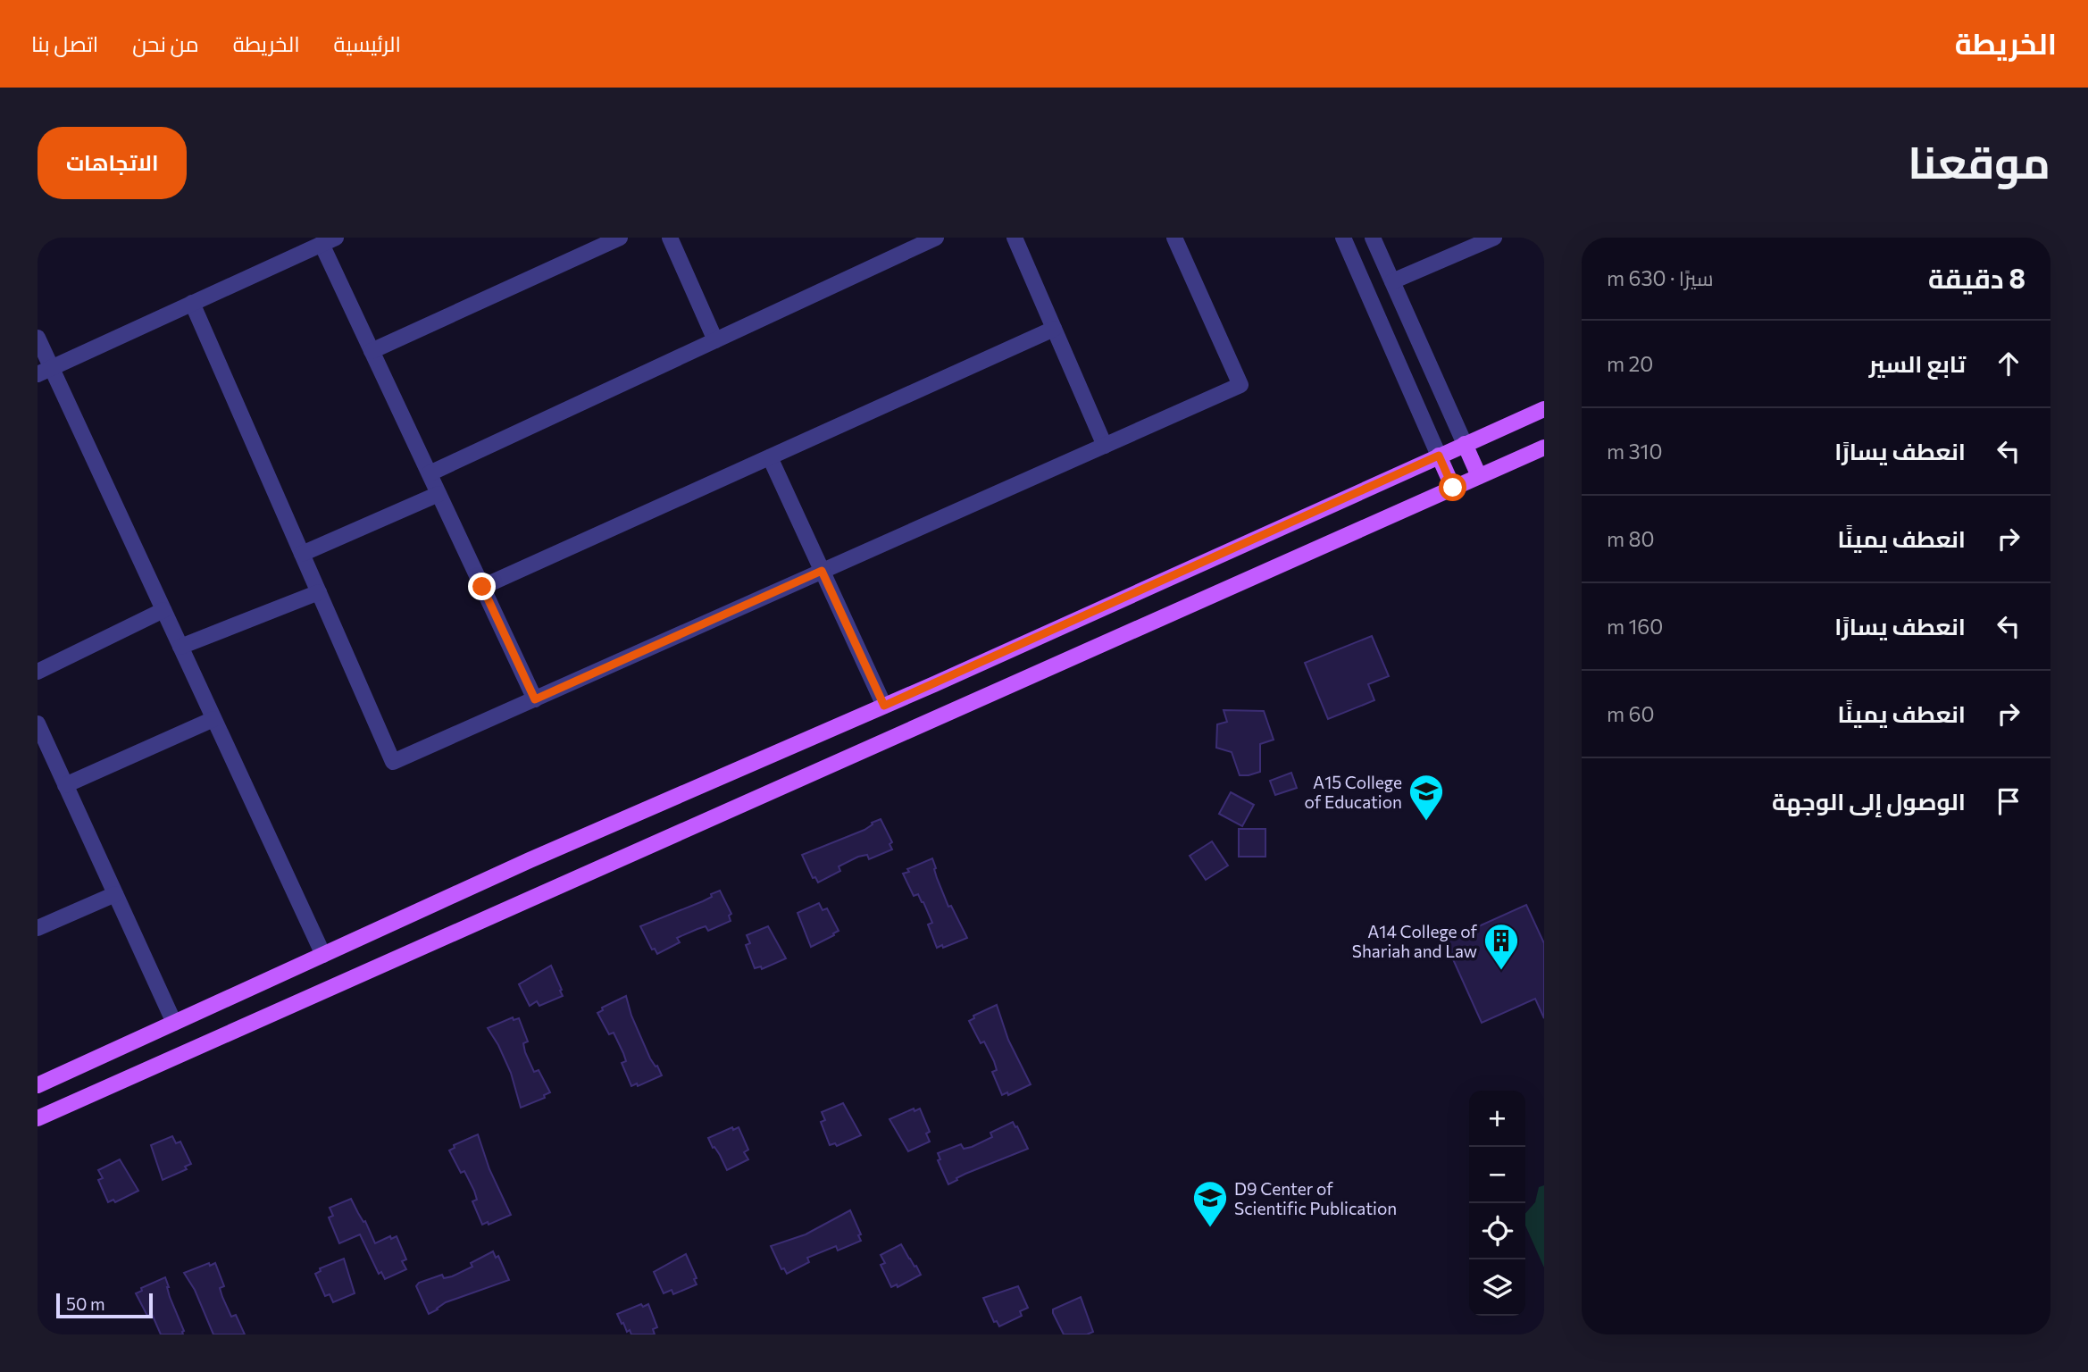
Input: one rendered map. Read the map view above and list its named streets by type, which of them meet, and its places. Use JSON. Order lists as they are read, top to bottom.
{
  "places": {
    "school or university": ["A15 College of Education", "D9 Center of Scientific Publication"],
    "building": ["A14 College of Shariah and Law"]
  },
  "scale_bar": "50 m",
  "page": {
    "header": "الخريطة",
    "nav": [
      "الرئيسية",
      "الخريطة",
      "من نحن",
      "اتصل بنا"
    ],
    "title": "موقعنا",
    "buttons": "الاتجاهات",
    "heading": ["8 دقيقة", "سيرًا · 630 m"],
    "list": [
      ["تابع السير", "20 m"],
      ["انعطف يسارًا", "310 m"],
      ["انعطف يمينًا", "80 m"],
      ["انعطف يسارًا", "160 m"],
      ["انعطف يمينًا", "60 m"],
      "الوصول إلى الوجهة"
    ],
    "map_buttons": ["+", "−"],
    "scale": "50 m"
  }
}
